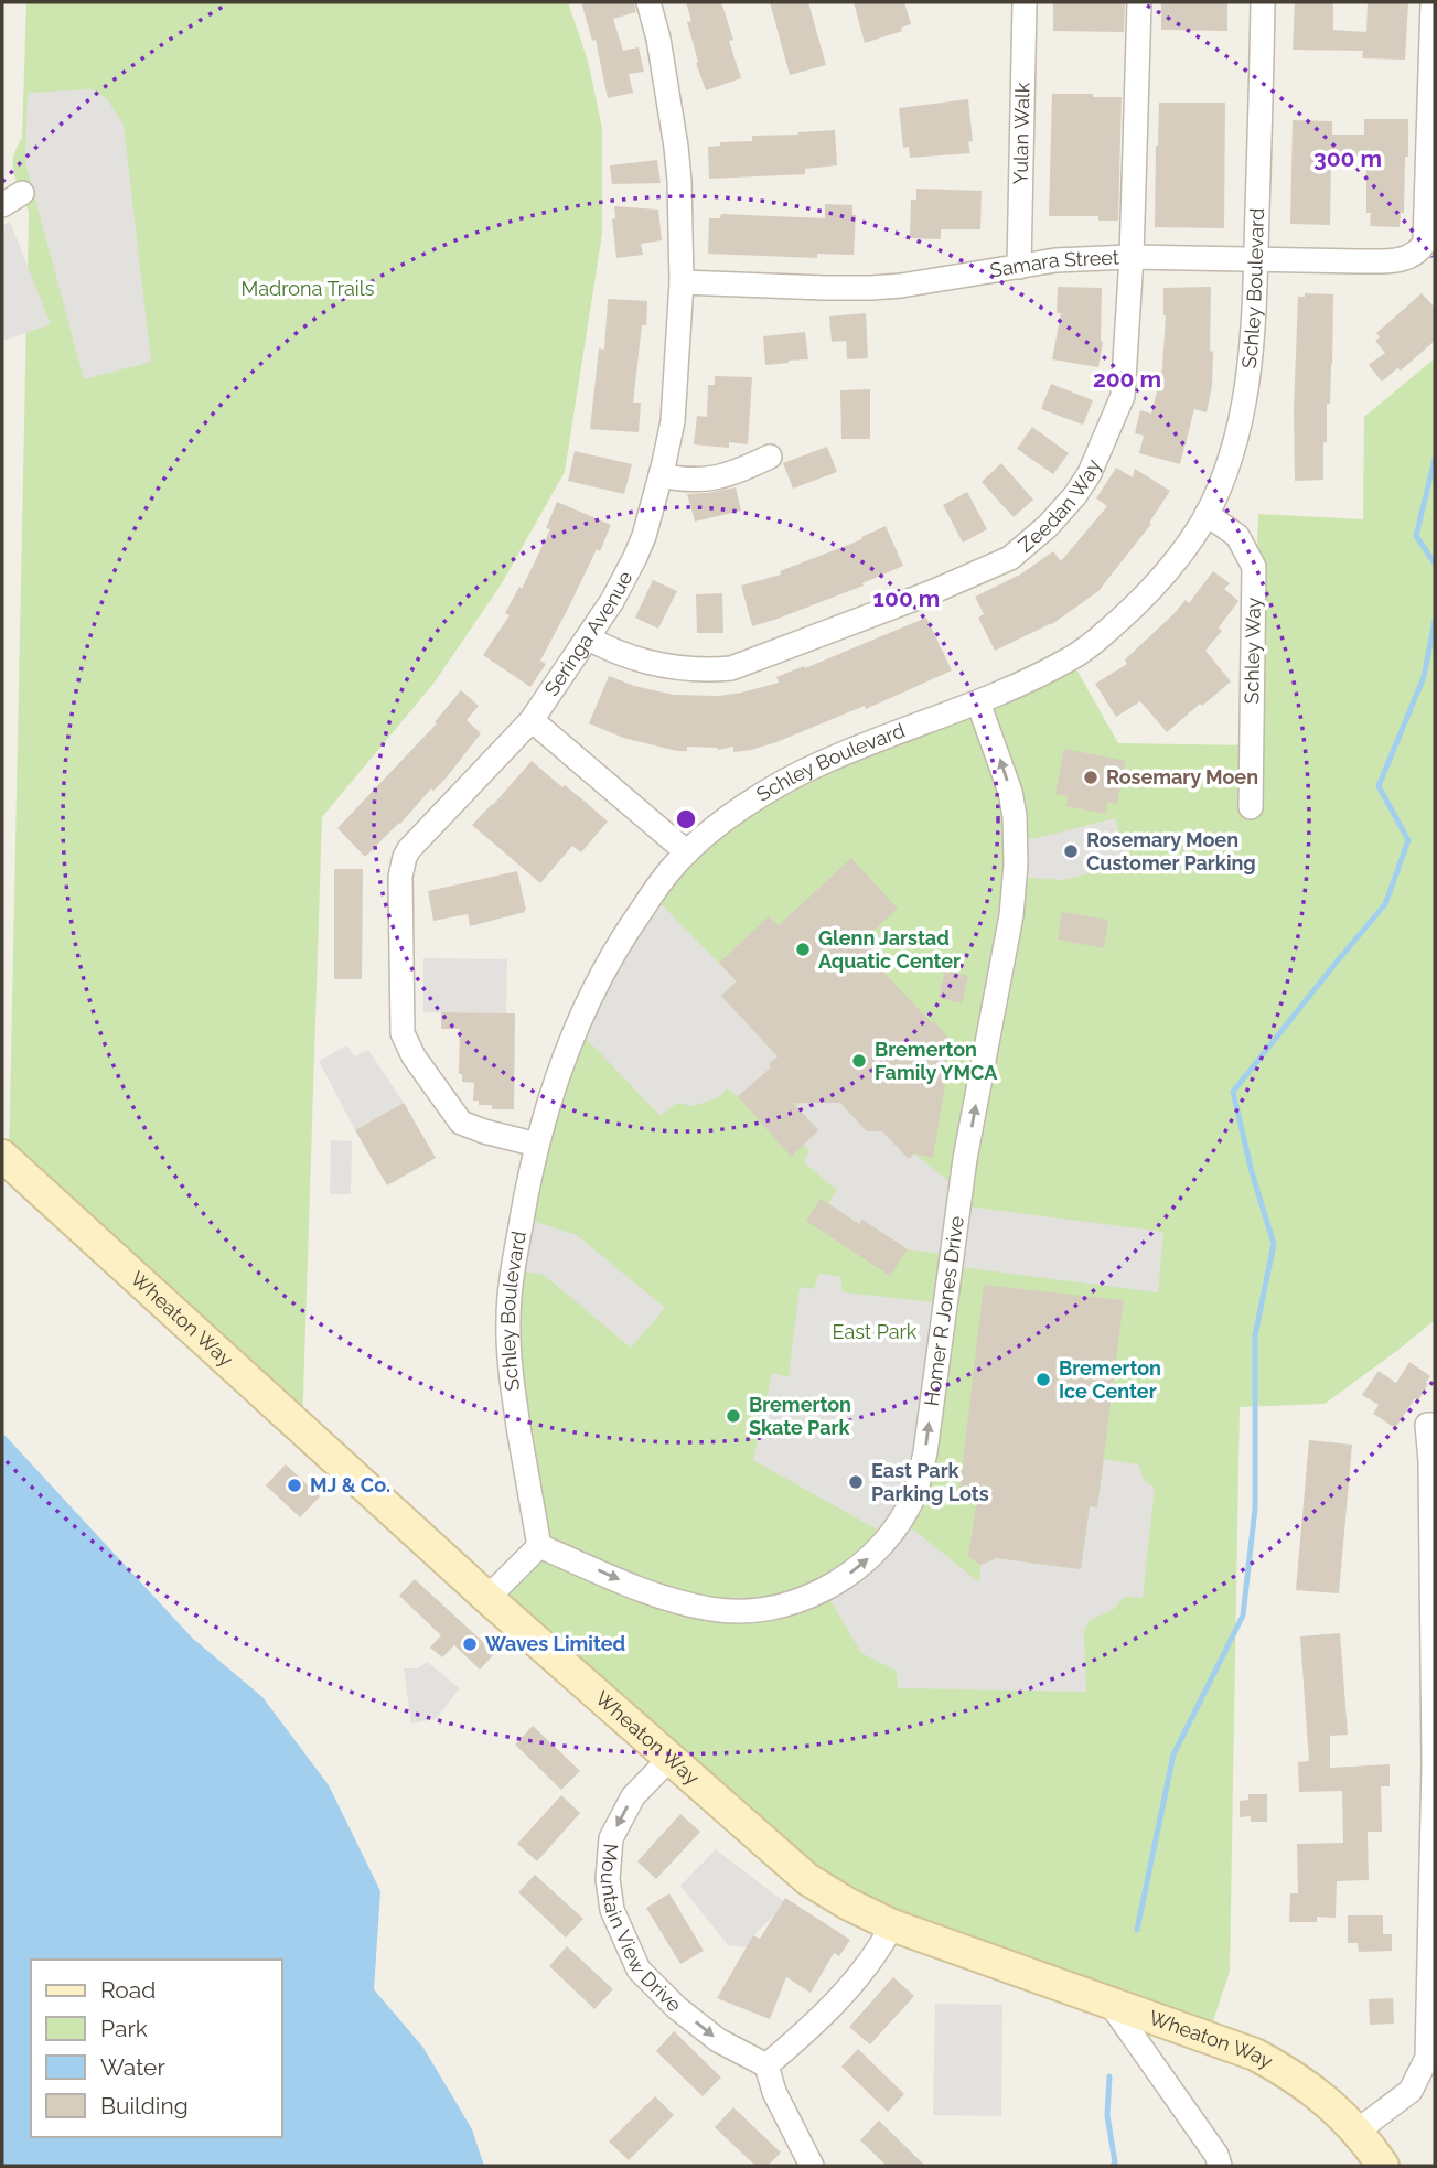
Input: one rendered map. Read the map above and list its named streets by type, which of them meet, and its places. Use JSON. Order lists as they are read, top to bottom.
{
  "streets": {
    "main road": ["Wheaton Way"],
    "street": [
      "Yulan Walk",
      "Samara Street",
      "Schley Boulevard",
      "Zeedan Way",
      "Seringa Avenue",
      "Schley Way",
      "Homer R Jones Drive",
      "Mountain View Drive"
    ]
  },
  "crossings": [
    ["Yulan Walk", "Samara Street"],
    ["Samara Street", "Schley Boulevard"],
    ["Samara Street", "Zeedan Way"],
    ["Samara Street", "Seringa Avenue"],
    ["Schley Boulevard", "Seringa Avenue"],
    ["Schley Boulevard", "Schley Way"],
    ["Schley Boulevard", "Homer R Jones Drive"],
    ["Zeedan Way", "Seringa Avenue"],
    ["Wheaton Way", "Mountain View Drive"]
  ],
  "one_way": ["Mountain View Drive"],
  "parks": ["Madrona Trails", "East Park"],
  "places": [
    "Rosemary Moen",
    "Rosemary Moen Customer Parking",
    "Glenn Jarstad Aquatic Center",
    "Bremerton Family YMCA",
    "Bremerton Ice Center",
    "Bremerton Skate Park",
    "East Park Parking Lots",
    "MJ & Co.",
    "Waves Limited"
  ],
  "legend": [
    "Road",
    "Park",
    "Water",
    "Building"
  ],
  "rings": ["300 m", "200 m", "100 m"]
}
